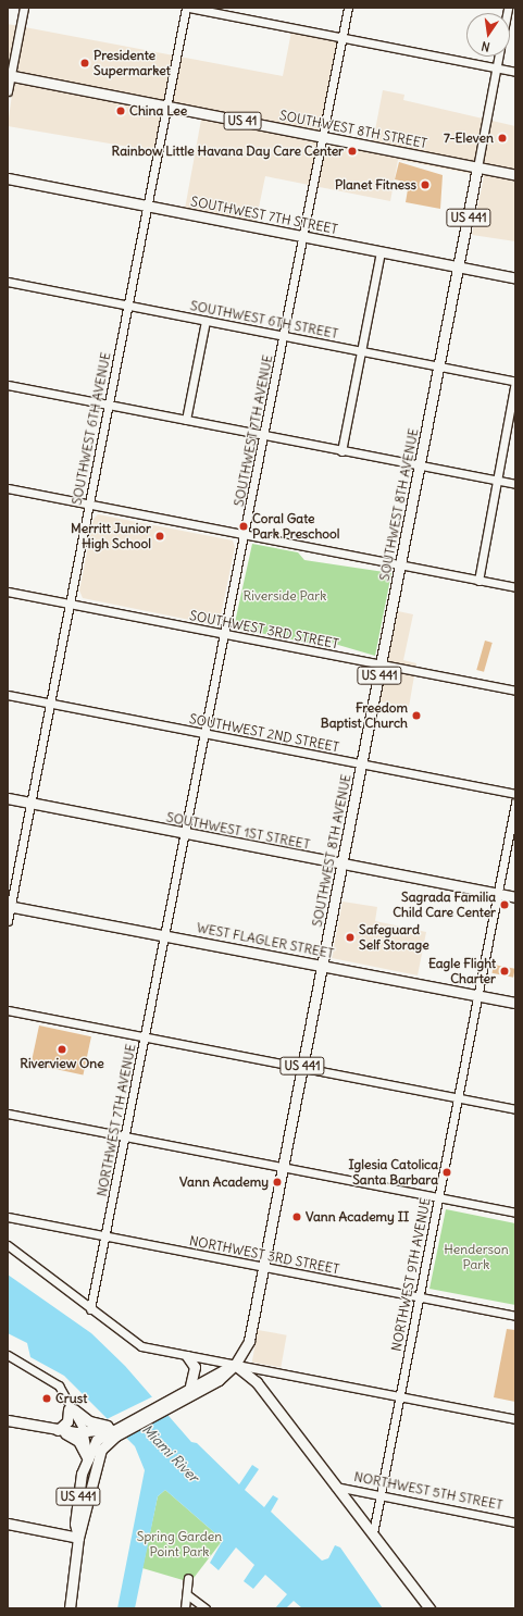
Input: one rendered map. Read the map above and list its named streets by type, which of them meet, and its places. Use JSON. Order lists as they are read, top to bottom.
{
  "streets": {
    "main road": [
      "US 41",
      "SOUTHWEST 8TH STREET",
      "SOUTHWEST 7TH STREET",
      "US 441",
      "SOUTHWEST 8TH AVENUE",
      "SOUTHWEST 1ST STREET",
      "WEST FLAGLER STREET"
    ],
    "street": [
      "SOUTHWEST 6TH STREET",
      "SOUTHWEST 6TH AVENUE",
      "SOUTHWEST 7TH AVENUE",
      "SOUTHWEST 3RD STREET",
      "SOUTHWEST 2ND STREET",
      "NORTHWEST 7TH AVENUE",
      "NORTHWEST 3RD STREET",
      "NORTHWEST 9TH AVENUE",
      "NORTHWEST 5TH STREET"
    ]
  },
  "crossings": [
    ["SOUTHWEST 8TH STREET", "SOUTHWEST 6TH AVENUE"],
    ["SOUTHWEST 8TH STREET", "SOUTHWEST 7TH AVENUE"],
    ["SOUTHWEST 8TH STREET", "SOUTHWEST 8TH AVENUE"],
    ["SOUTHWEST 7TH STREET", "SOUTHWEST 6TH AVENUE"],
    ["SOUTHWEST 7TH STREET", "SOUTHWEST 7TH AVENUE"],
    ["SOUTHWEST 7TH STREET", "SOUTHWEST 8TH AVENUE"],
    ["US 441", "SOUTHWEST 8TH AVENUE"],
    ["US 441", "WEST FLAGLER STREET"],
    ["US 441", "NORTHWEST 3RD STREET"],
    ["SOUTHWEST 6TH STREET", "SOUTHWEST 6TH AVENUE"],
    ["SOUTHWEST 6TH STREET", "SOUTHWEST 7TH AVENUE"],
    ["SOUTHWEST 6TH STREET", "SOUTHWEST 8TH AVENUE"],
    ["SOUTHWEST 6TH AVENUE", "SOUTHWEST 3RD STREET"],
    ["SOUTHWEST 6TH AVENUE", "SOUTHWEST 2ND STREET"],
    ["SOUTHWEST 6TH AVENUE", "SOUTHWEST 1ST STREET"],
    ["SOUTHWEST 6TH AVENUE", "WEST FLAGLER STREET"],
    ["SOUTHWEST 7TH AVENUE", "SOUTHWEST 3RD STREET"],
    ["SOUTHWEST 7TH AVENUE", "SOUTHWEST 2ND STREET"],
    ["SOUTHWEST 7TH AVENUE", "SOUTHWEST 1ST STREET"],
    ["SOUTHWEST 7TH AVENUE", "WEST FLAGLER STREET"],
    ["SOUTHWEST 7TH AVENUE", "NORTHWEST 7TH AVENUE"],
    ["SOUTHWEST 8TH AVENUE", "SOUTHWEST 3RD STREET"],
    ["SOUTHWEST 8TH AVENUE", "SOUTHWEST 2ND STREET"],
    ["SOUTHWEST 8TH AVENUE", "SOUTHWEST 1ST STREET"],
    ["SOUTHWEST 8TH AVENUE", "WEST FLAGLER STREET"],
    ["SOUTHWEST 1ST STREET", "NORTHWEST 9TH AVENUE"],
    ["WEST FLAGLER STREET", "NORTHWEST 7TH AVENUE"],
    ["WEST FLAGLER STREET", "NORTHWEST 9TH AVENUE"],
    ["NORTHWEST 7TH AVENUE", "NORTHWEST 3RD STREET"],
    ["NORTHWEST 3RD STREET", "NORTHWEST 9TH AVENUE"],
    ["NORTHWEST 9TH AVENUE", "NORTHWEST 5TH STREET"]
  ],
  "water": ["Miami River"],
  "parks": ["Riverside Park", "Henderson Park", "Spring Garden Point Park"],
  "places": [
    "Presidente Supermarket",
    "China Lee",
    "7-Eleven",
    "Rainbow Little Havana Day Care Center",
    "Planet Fitness",
    "Coral Gate Park Preschool",
    "Merritt Junior High School",
    "Freedom Baptist Church",
    "Sagrada Familia Child Care Center",
    "Safeguard Self Storage",
    "Eagle Flight Charter",
    "Riverview One",
    "Iglesia Catolica Santa Barbara",
    "Vann Academy",
    "Vann Academy II",
    "Crust"
  ],
  "north": "bottom"
}
